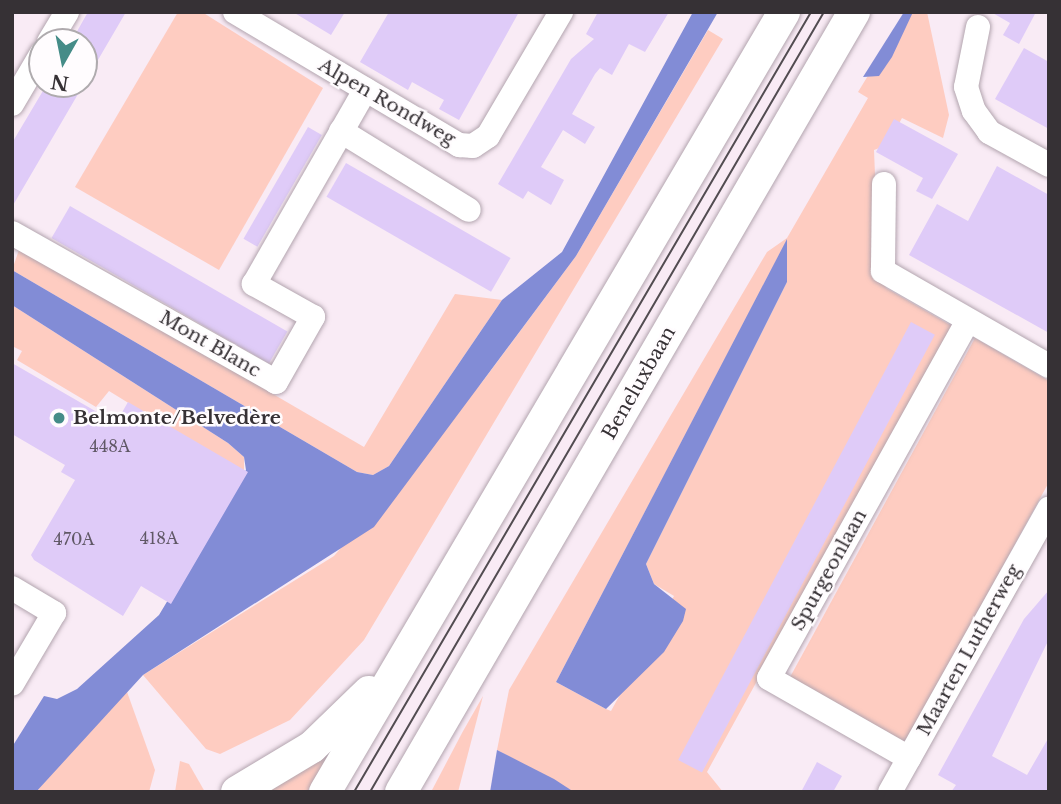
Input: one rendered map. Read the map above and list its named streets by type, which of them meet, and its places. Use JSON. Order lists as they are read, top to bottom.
{
  "streets": {
    "main road": ["Beneluxbaan"],
    "street": [
      "Alpen Rondweg",
      "Mont Blanc",
      "Spurgeonlaan",
      "Maarten Lutherweg"
    ]
  },
  "crossings": [
    ["Alpen Rondweg", "Mont Blanc"],
    ["Spurgeonlaan", "Maarten Lutherweg"]
  ],
  "places": ["Belmonte/Belvedère"],
  "house_numbers": ["448A", "418A", "470A"],
  "north": "bottom"
}
